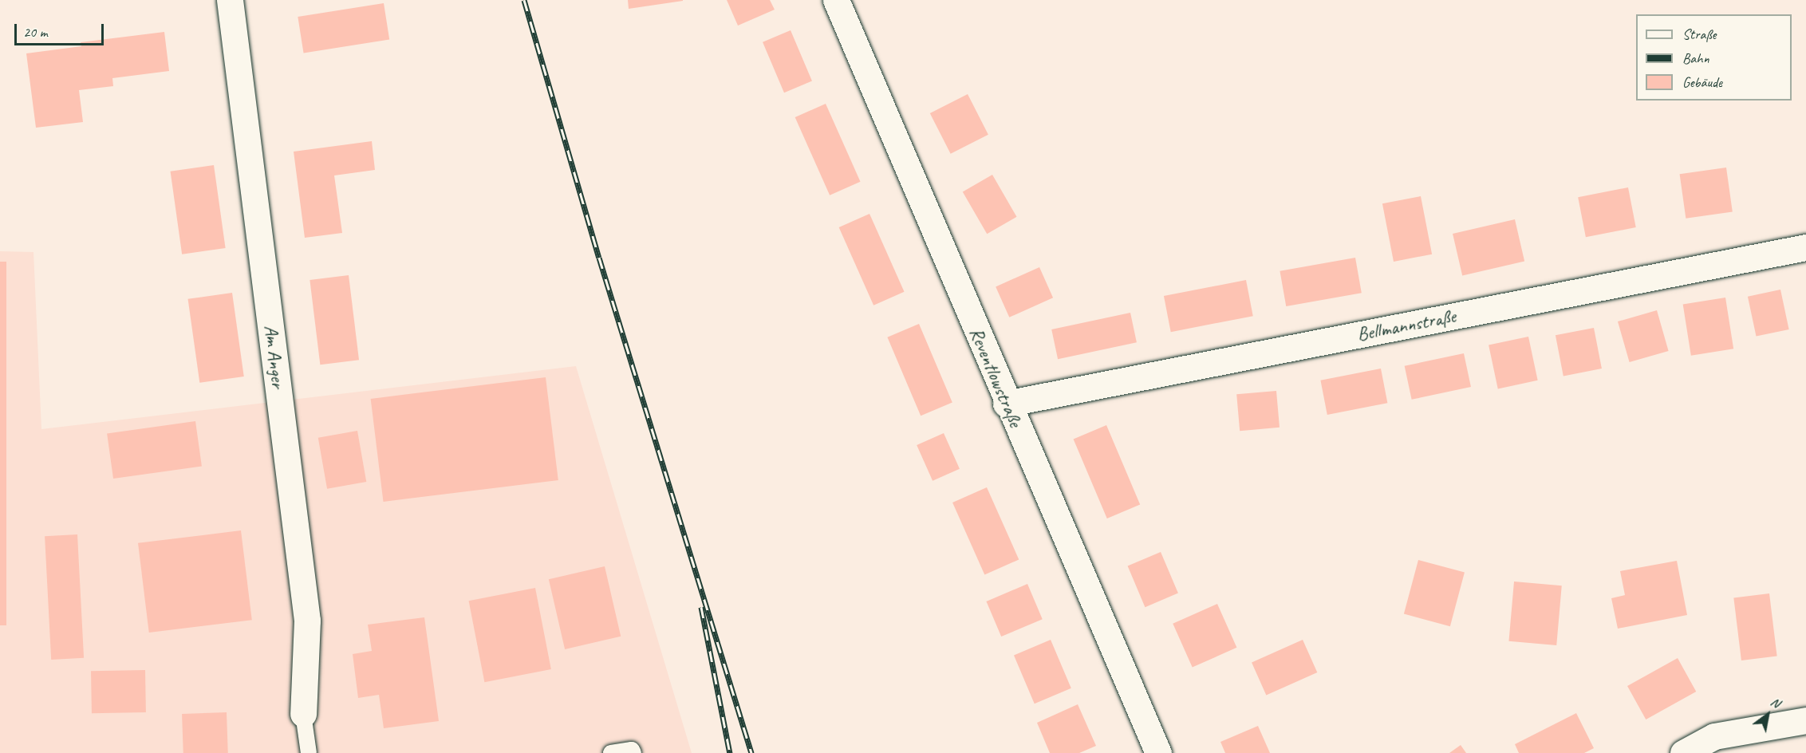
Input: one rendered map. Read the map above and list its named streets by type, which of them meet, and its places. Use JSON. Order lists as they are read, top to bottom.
{
  "streets": {
    "street": ["Bellmannstraße", "Am Anger", "Reventlowstraße"]
  },
  "crossings": [
    ["Bellmannstraße", "Reventlowstraße"]
  ],
  "legend": ["Straße", "Bahn", "Gebäude"],
  "scale_bar": "20 m",
  "north": "top right"
}
